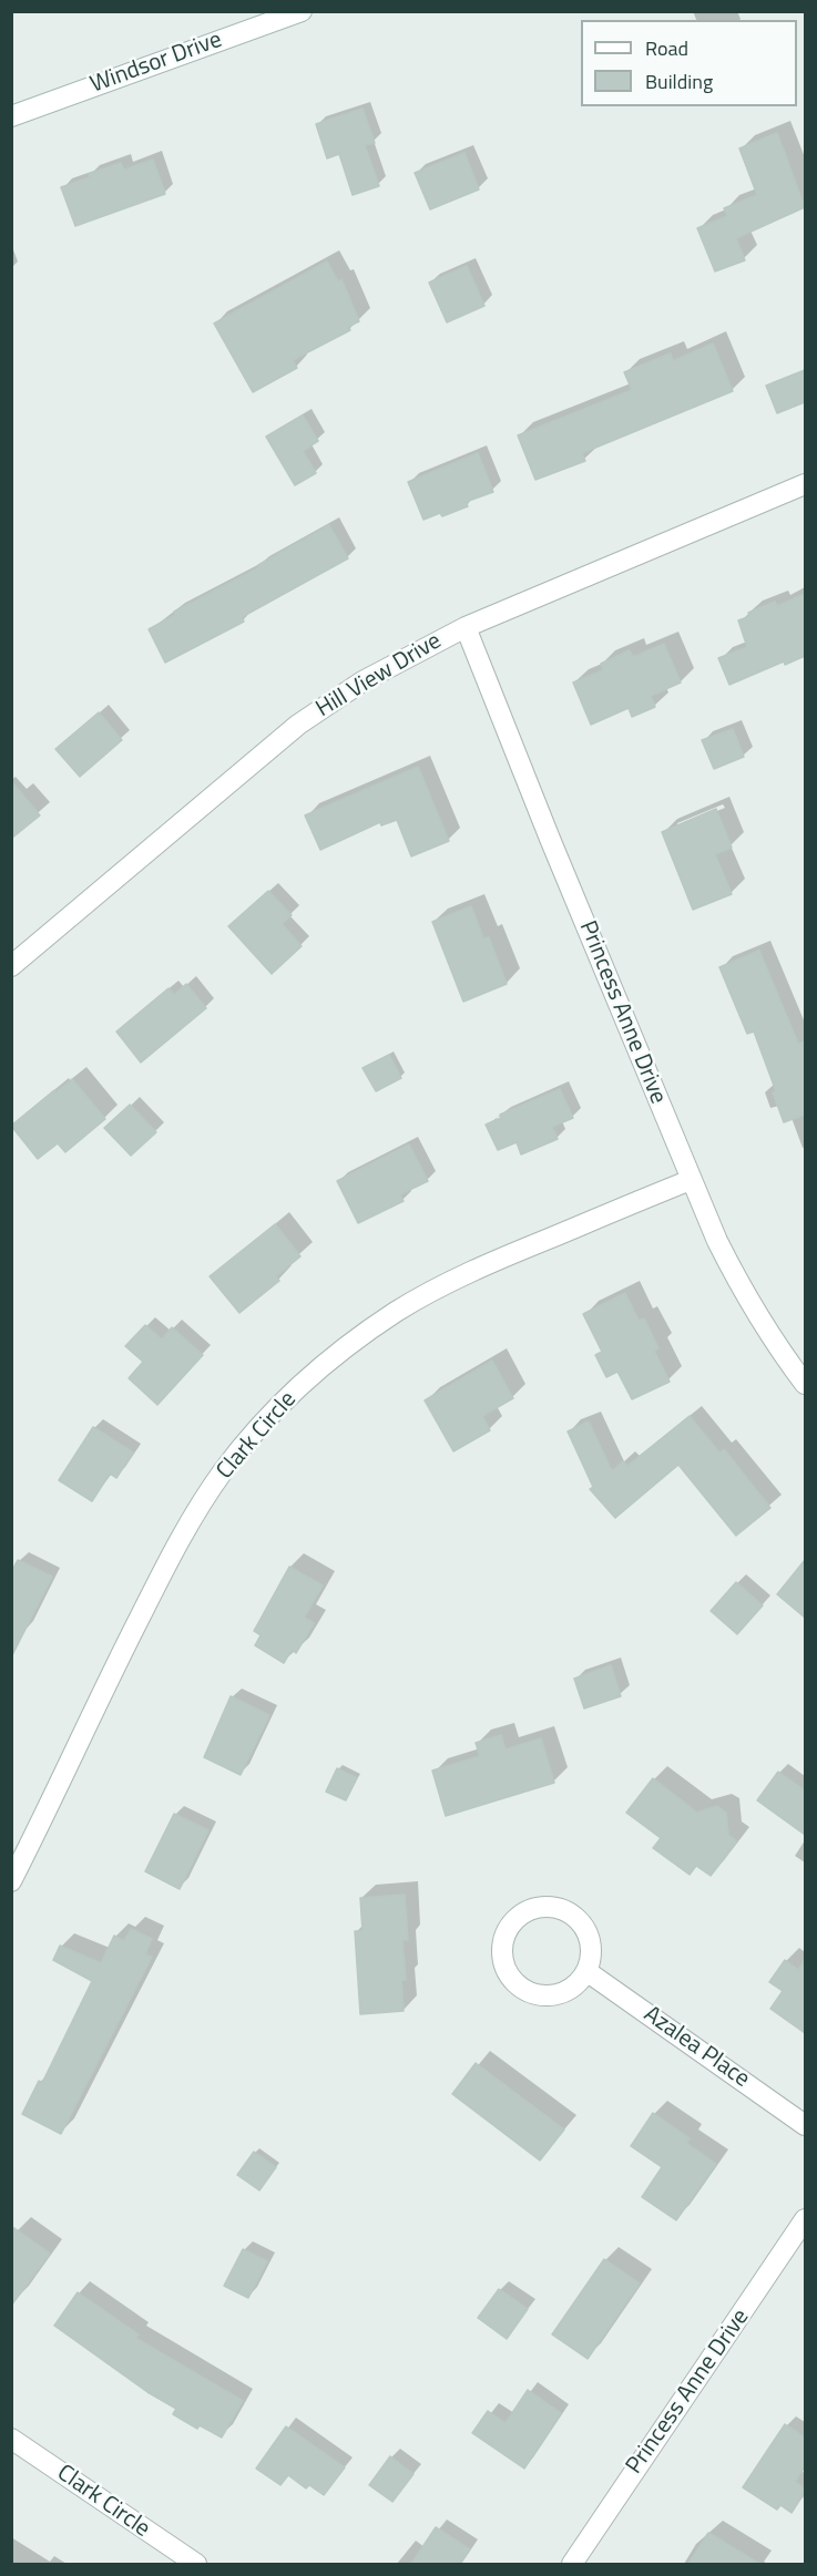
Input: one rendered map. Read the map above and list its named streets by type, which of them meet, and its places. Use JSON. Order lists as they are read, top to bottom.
{
  "streets": {
    "street": [
      "Windsor Drive",
      "Hill View Drive",
      "Princess Anne Drive",
      "Clark Circle",
      "Azalea Place"
    ]
  },
  "crossings": [
    ["Hill View Drive", "Princess Anne Drive"],
    ["Princess Anne Drive", "Clark Circle"]
  ],
  "legend": ["Road", "Building"]
}
